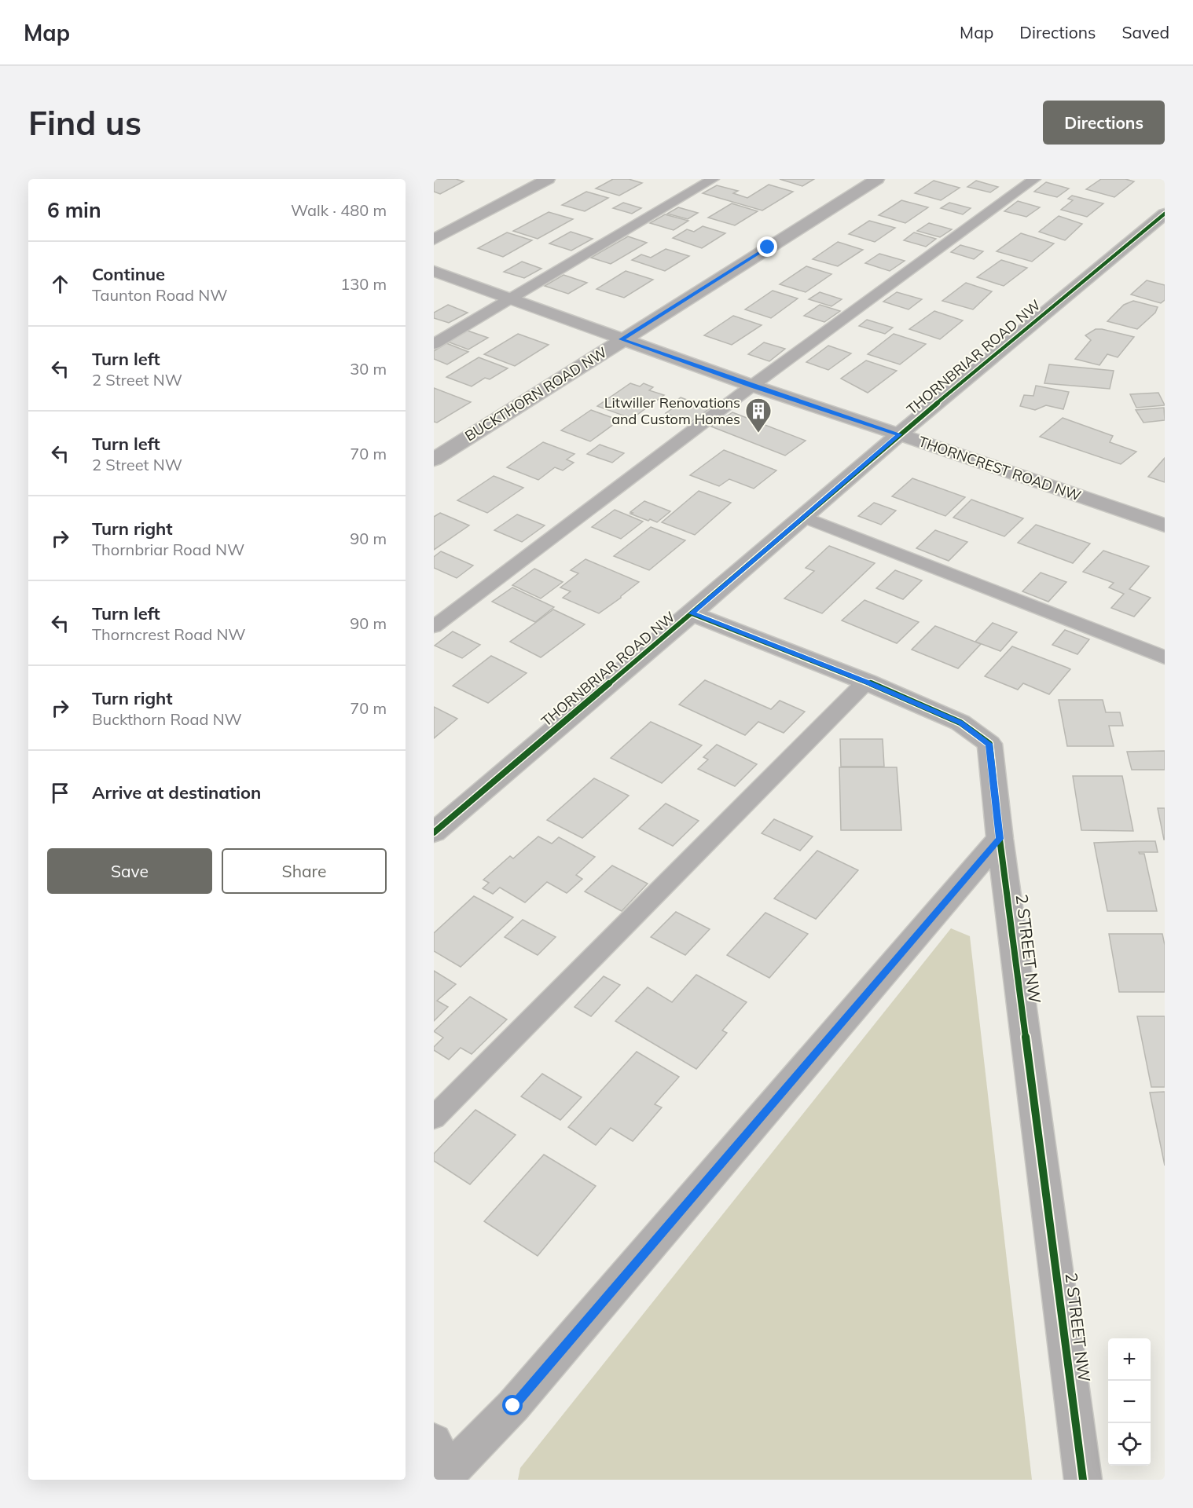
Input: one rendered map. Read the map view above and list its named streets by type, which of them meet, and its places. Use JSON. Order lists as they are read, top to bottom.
{
  "streets": {
    "street": [
      "THORNBRIAR ROAD NW",
      "BUCKTHORN ROAD NW",
      "THORNCREST ROAD NW",
      "2 STREET NW"
    ]
  },
  "crossings": [
    ["THORNBRIAR ROAD NW", "THORNCREST ROAD NW"],
    ["THORNBRIAR ROAD NW", "2 STREET NW"],
    ["BUCKTHORN ROAD NW", "THORNCREST ROAD NW"]
  ],
  "places": {
    "building": ["Litwiller Renovations and Custom Homes"]
  },
  "page": {
    "header": "Map",
    "nav": ["Map", "Directions", "Saved"],
    "buttons": [
      "Directions",
      ["Save", "Share"]
    ],
    "title": "Find us",
    "heading": ["6 min", "Walk · 480 m"],
    "list": [
      ["Continue", "Taunton Road NW", "130 m"],
      ["Turn left", "2 Street NW", "30 m"],
      ["Turn left", "2 Street NW", "70 m"],
      ["Turn right", "Thornbriar Road NW", "90 m"],
      ["Turn left", "Thorncrest Road NW", "90 m"],
      ["Turn right", "Buckthorn Road NW", "70 m"],
      "Arrive at destination"
    ],
    "map_buttons": ["+", "−"]
  }
}
